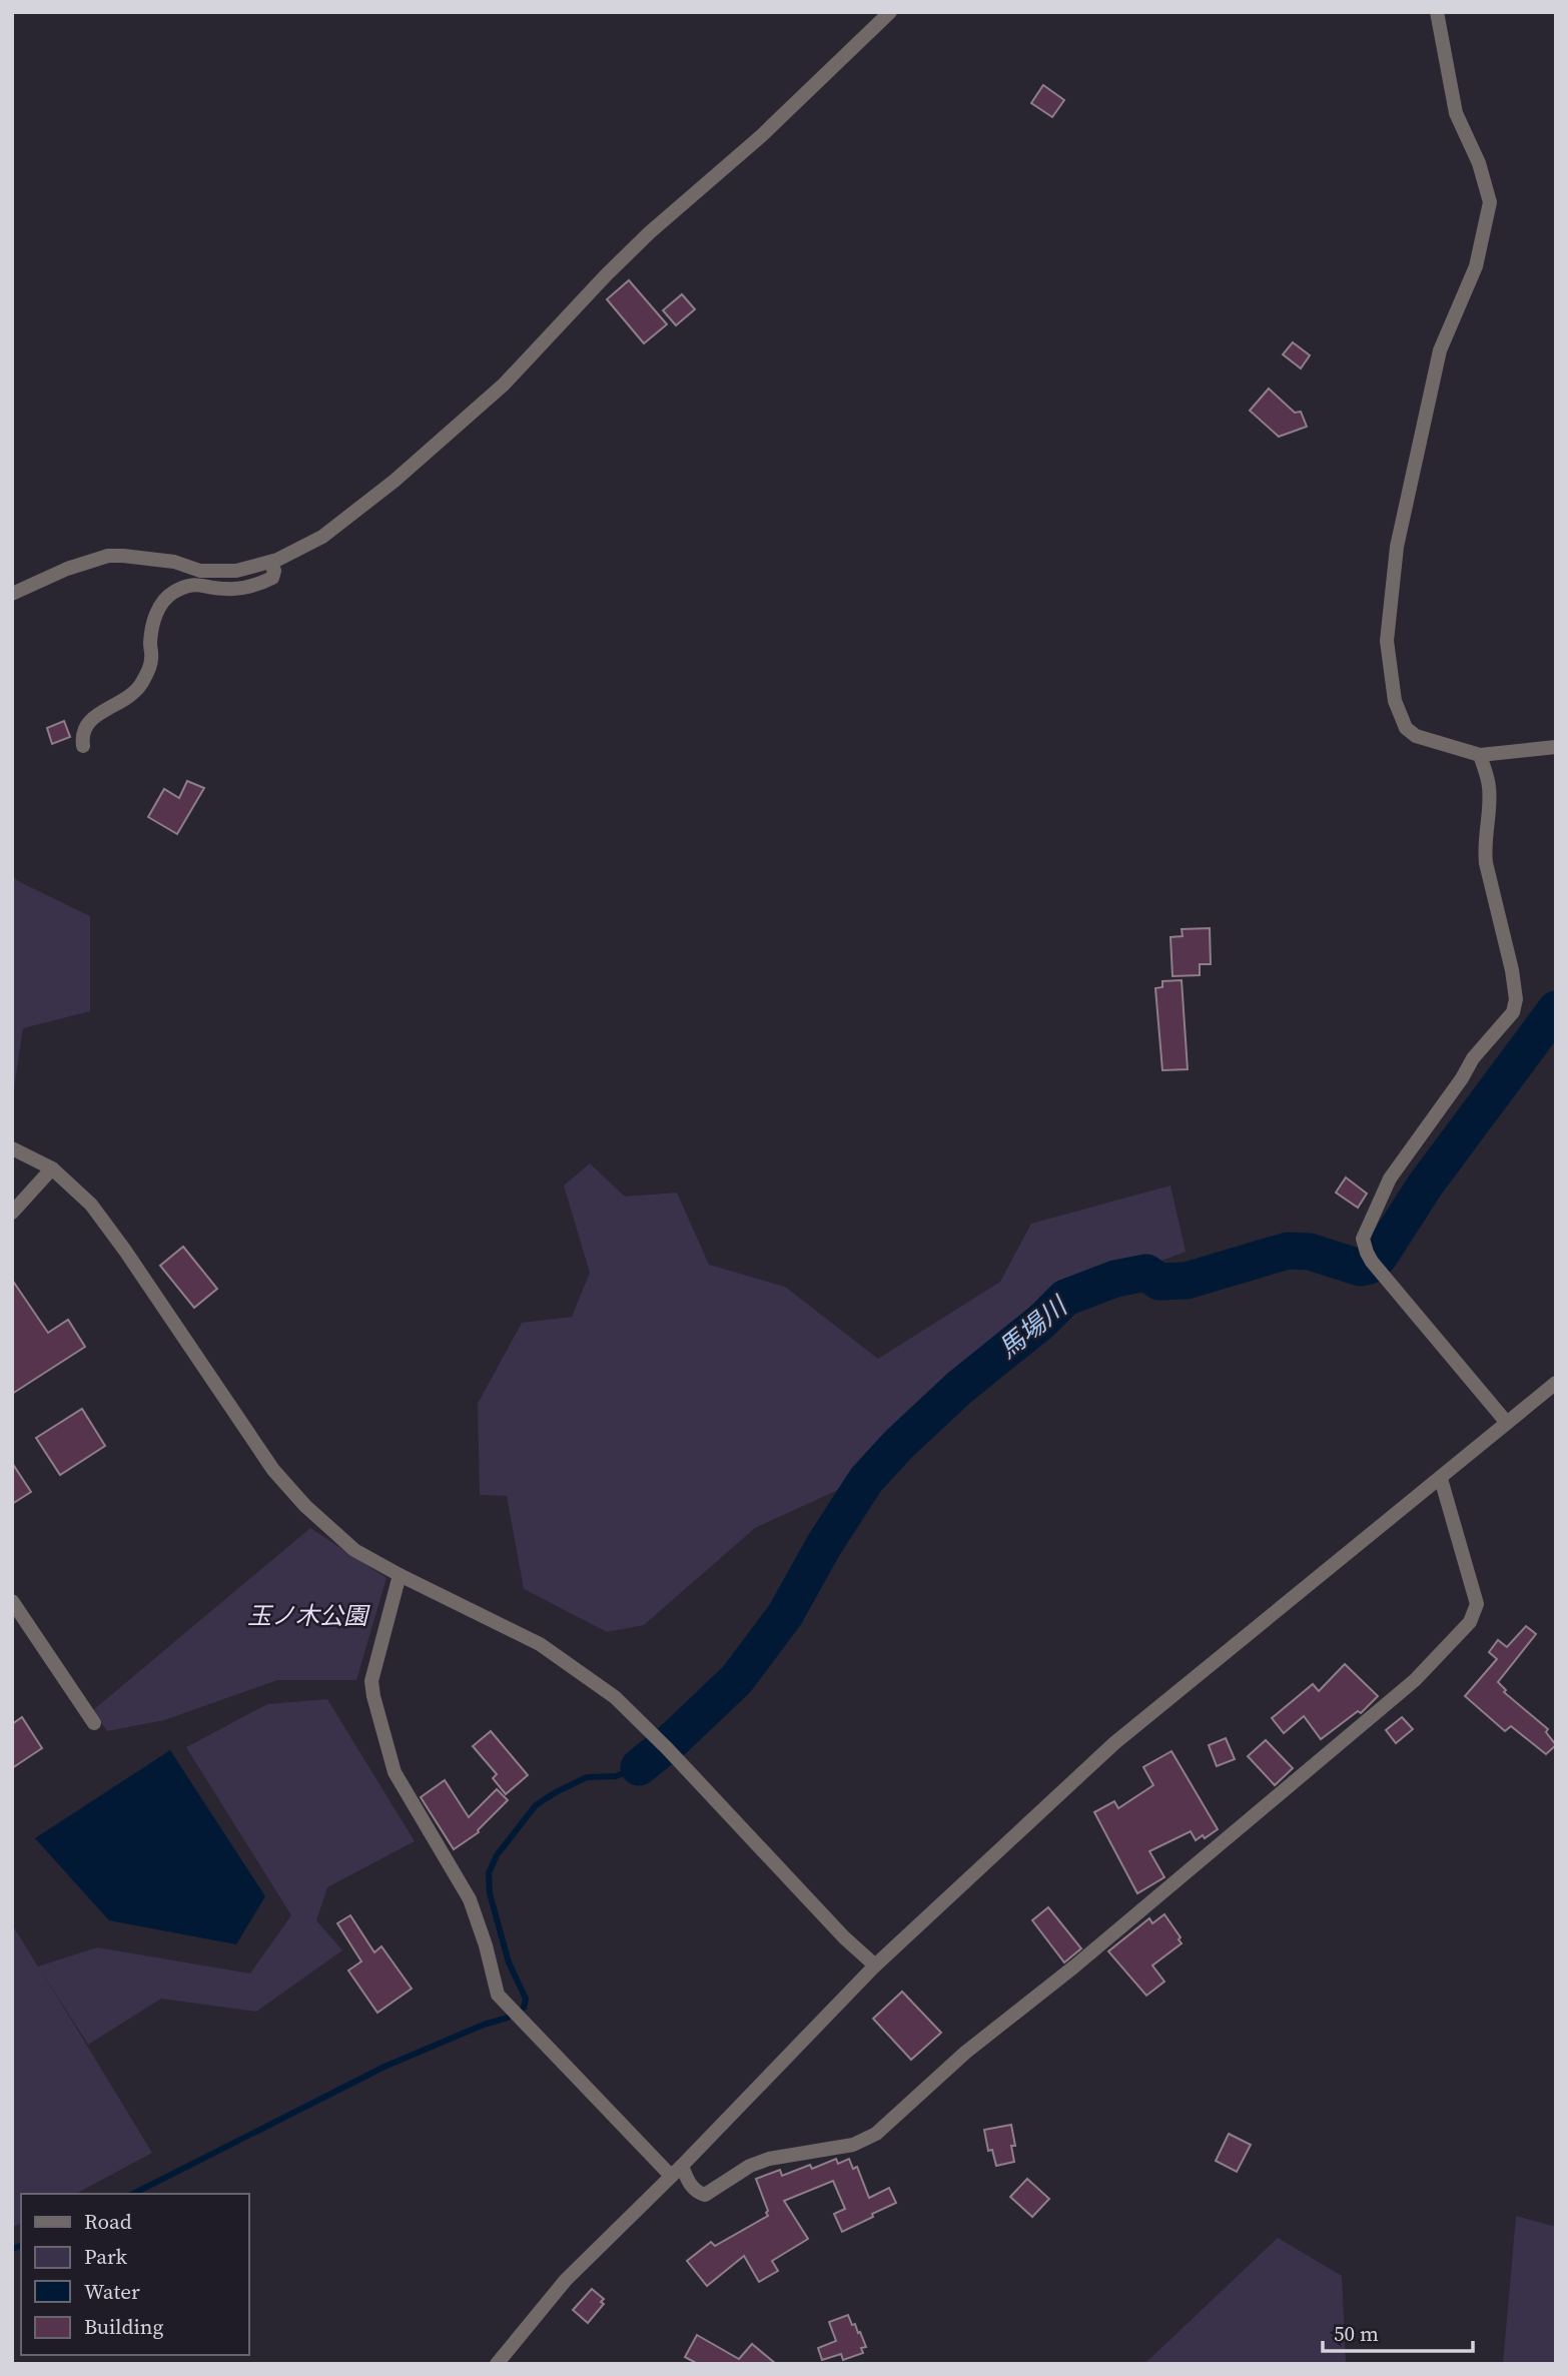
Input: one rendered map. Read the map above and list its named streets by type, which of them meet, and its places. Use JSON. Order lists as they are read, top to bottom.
{
  "water": ["馬場川"],
  "parks": ["玉ノ木公園"],
  "legend": [
    "Road",
    "Park",
    "Water",
    "Building"
  ],
  "scale_bar": "50 m"
}
